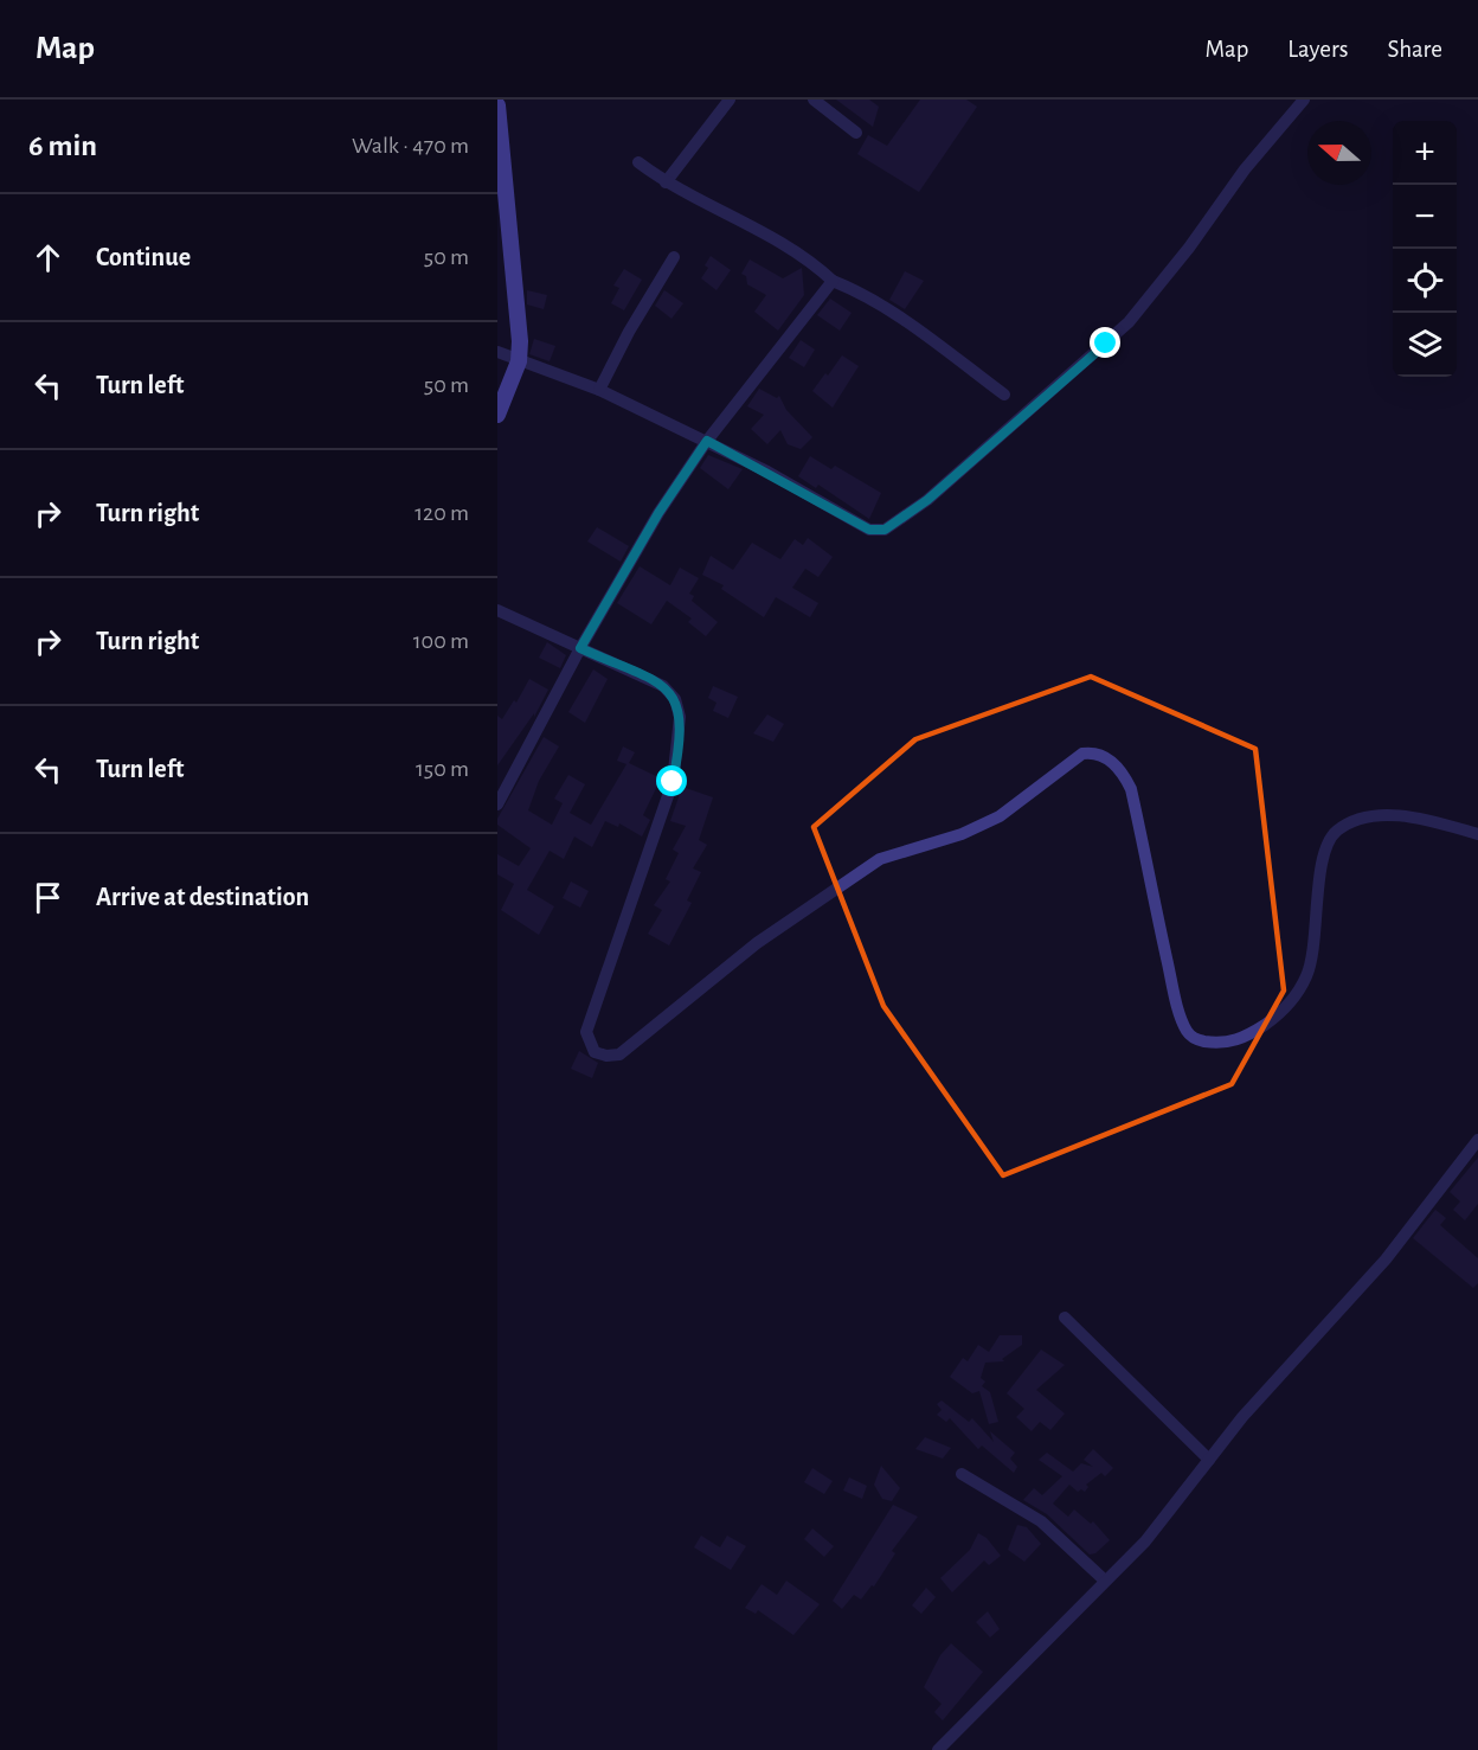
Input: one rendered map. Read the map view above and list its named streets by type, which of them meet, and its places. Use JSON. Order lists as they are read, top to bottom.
{
  "north": "left",
  "page": {
    "header": "Map",
    "nav": ["Map", "Layers", "Share"],
    "heading": ["6 min", "Walk · 470 m"],
    "map_buttons": ["+", "−"],
    "list": [
      ["Continue", "50 m"],
      ["Turn left", "50 m"],
      ["Turn right", "120 m"],
      ["Turn right", "100 m"],
      ["Turn left", "150 m"],
      "Arrive at destination"
    ]
  }
}
